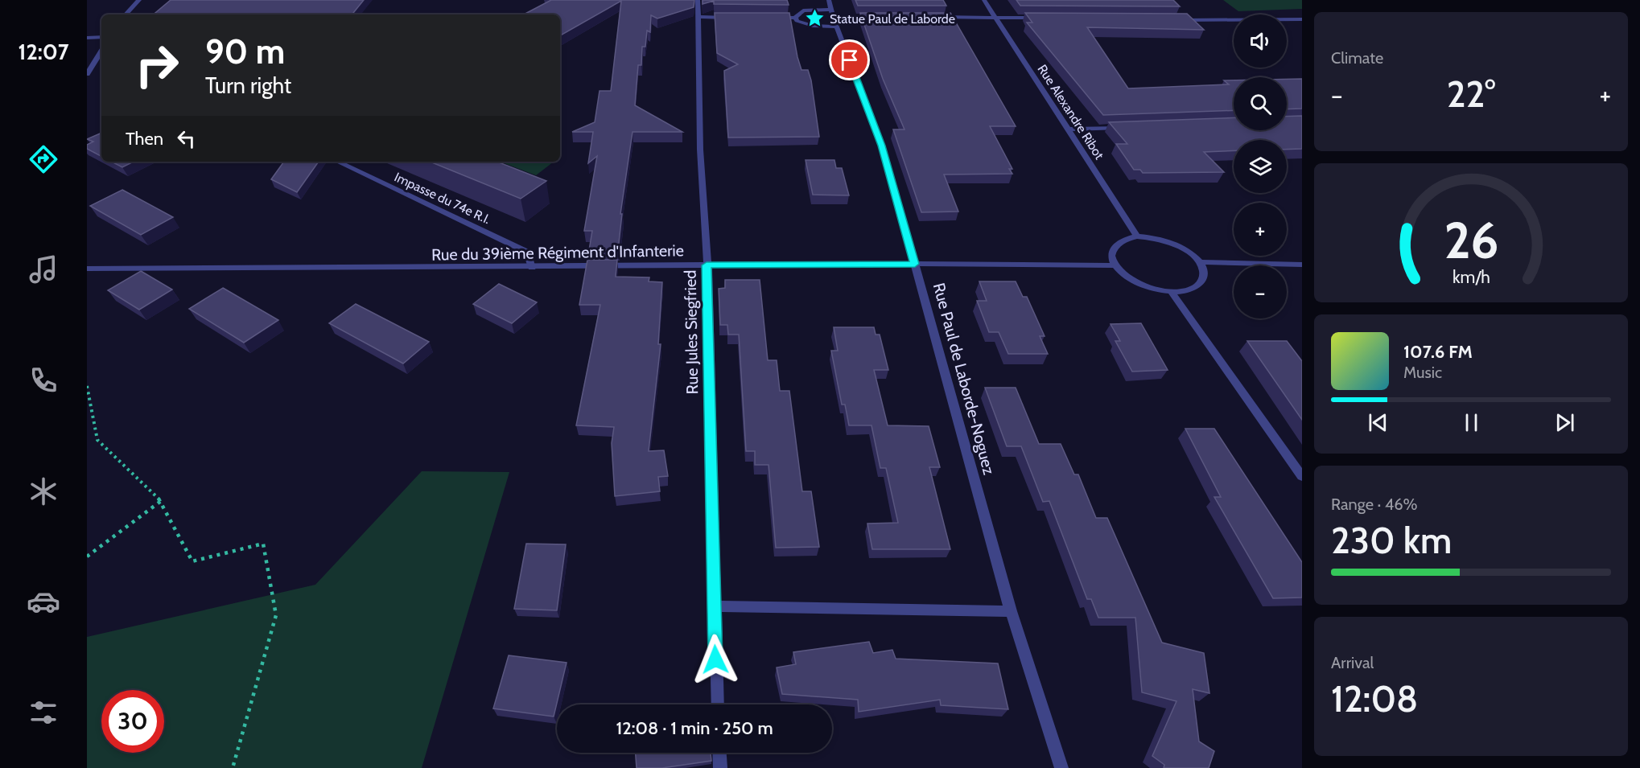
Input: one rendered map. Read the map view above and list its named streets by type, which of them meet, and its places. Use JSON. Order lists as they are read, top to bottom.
{
  "streets": {
    "street": [
      "Rue Alexandre Ribot",
      "Impasse du 74e R.I.",
      "Rue du 39ième Régiment d'Infanterie",
      "Rue Jules Siegfried",
      "Rue Paul de Laborde-Noguez"
    ]
  },
  "crossings": [
    ["Impasse du 74e R.I.", "Rue du 39ième Régiment d'Infanterie"],
    ["Rue du 39ième Régiment d'Infanterie", "Rue Jules Siegfried"],
    ["Rue du 39ième Régiment d'Infanterie", "Rue Paul de Laborde-Noguez"]
  ],
  "places": {
    "place": ["Statue Paul de Laborde"]
  },
  "page": {
    "tabs": "12:07",
    "tile": [
      "Climate",
      ["Range · 46%", "230 km"],
      ["Arrival", "12:08"]
    ],
    "map_buttons": ["+", "−"],
    "turn": ["90 m", "Turn right"],
    "heat": ["−", "22°", "+"],
    "then": "Then",
    "song": ["107.6 FM", "Music"],
    "limit": "30",
    "trip": "12:08 · 1 min · 250 m",
    "gauge": ["26", "km/h"]
  }
}
